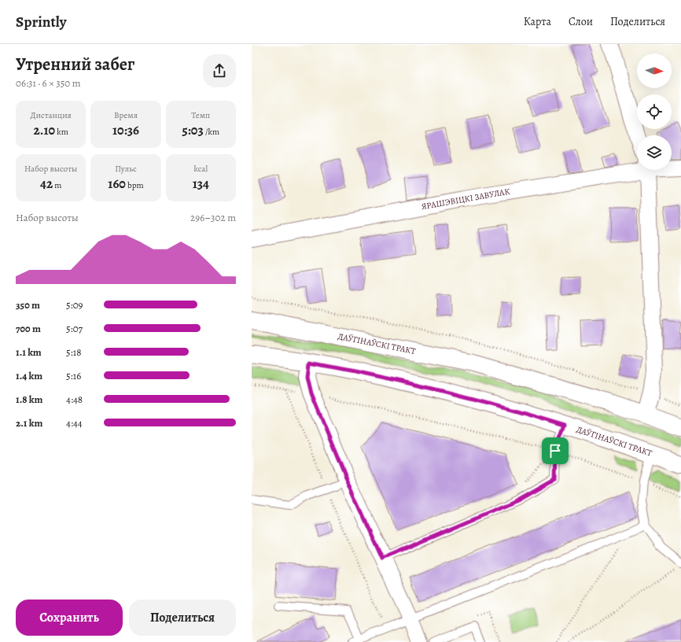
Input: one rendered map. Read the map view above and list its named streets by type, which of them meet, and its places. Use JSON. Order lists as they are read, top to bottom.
{
  "streets": {
    "main road": ["ДАЎГІНАЎСКІ ТРАКТ"],
    "street": ["ЯРАШЭВІЦКІ ЗАВУЛАК"]
  },
  "north": "right",
  "page": {
    "header": "Sprintly",
    "nav": ["Карта", "Слои", "Поделиться"],
    "heading": ["Утренний забег", "06:31 · 6 × 350 m"],
    "stats": [
      ["Дистанция", "2.10 km"],
      ["Время", "10:36"],
      ["Темп", "5:03 /km"],
      ["Набор высоты", "42 m"],
      ["Пульс", "160 bpm"],
      ["kcal", "134"]
    ],
    "chart": ["Набор высоты", "296–302 m"],
    "list": [
      {
        "name": "350 m",
        "note": "5:09"
      },
      {
        "name": "700 m",
        "note": "5:07"
      },
      {
        "name": "1.1 km",
        "note": "5:18"
      },
      {
        "name": "1.4 km",
        "note": "5:16"
      },
      {
        "name": "1.8 km",
        "note": "4:48"
      },
      {
        "name": "2.1 km",
        "note": "4:44"
      }
    ],
    "buttons": ["Сохранить", "Поделиться"]
  }
}
